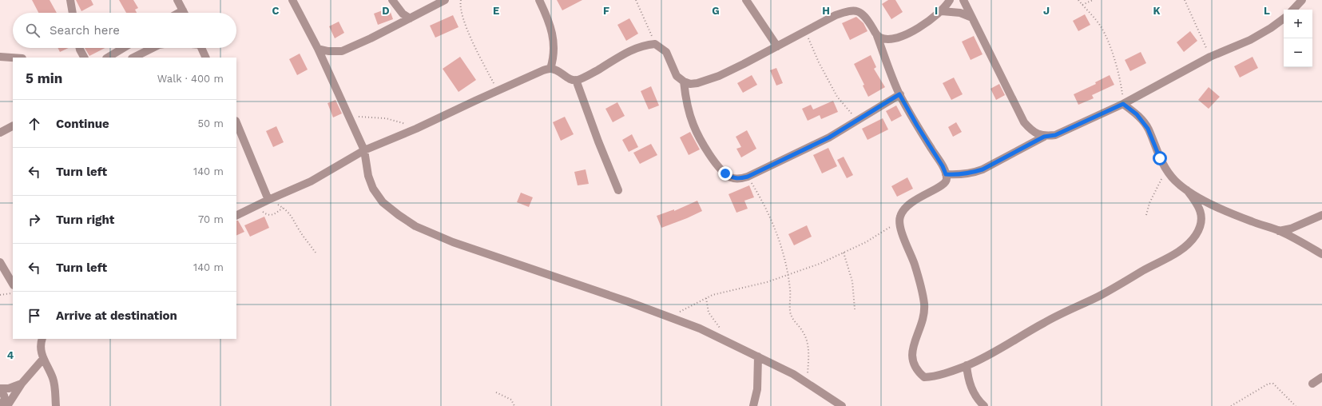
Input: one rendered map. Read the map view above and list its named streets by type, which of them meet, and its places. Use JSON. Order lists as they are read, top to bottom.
{
  "page": {
    "map_buttons": ["+", "−"],
    "search": "Search here",
    "heading": ["5 min", "Walk · 400 m"],
    "list": [
      ["Continue", "50 m"],
      ["Turn left", "140 m"],
      ["Turn right", "70 m"],
      ["Turn left", "140 m"],
      "Arrive at destination"
    ]
  },
  "grid": {
    "columns": [
      "C",
      "D",
      "E",
      "F",
      "G",
      "H",
      "I",
      "J",
      "K",
      "L"
    ],
    "rows": ["4"]
  }
}
